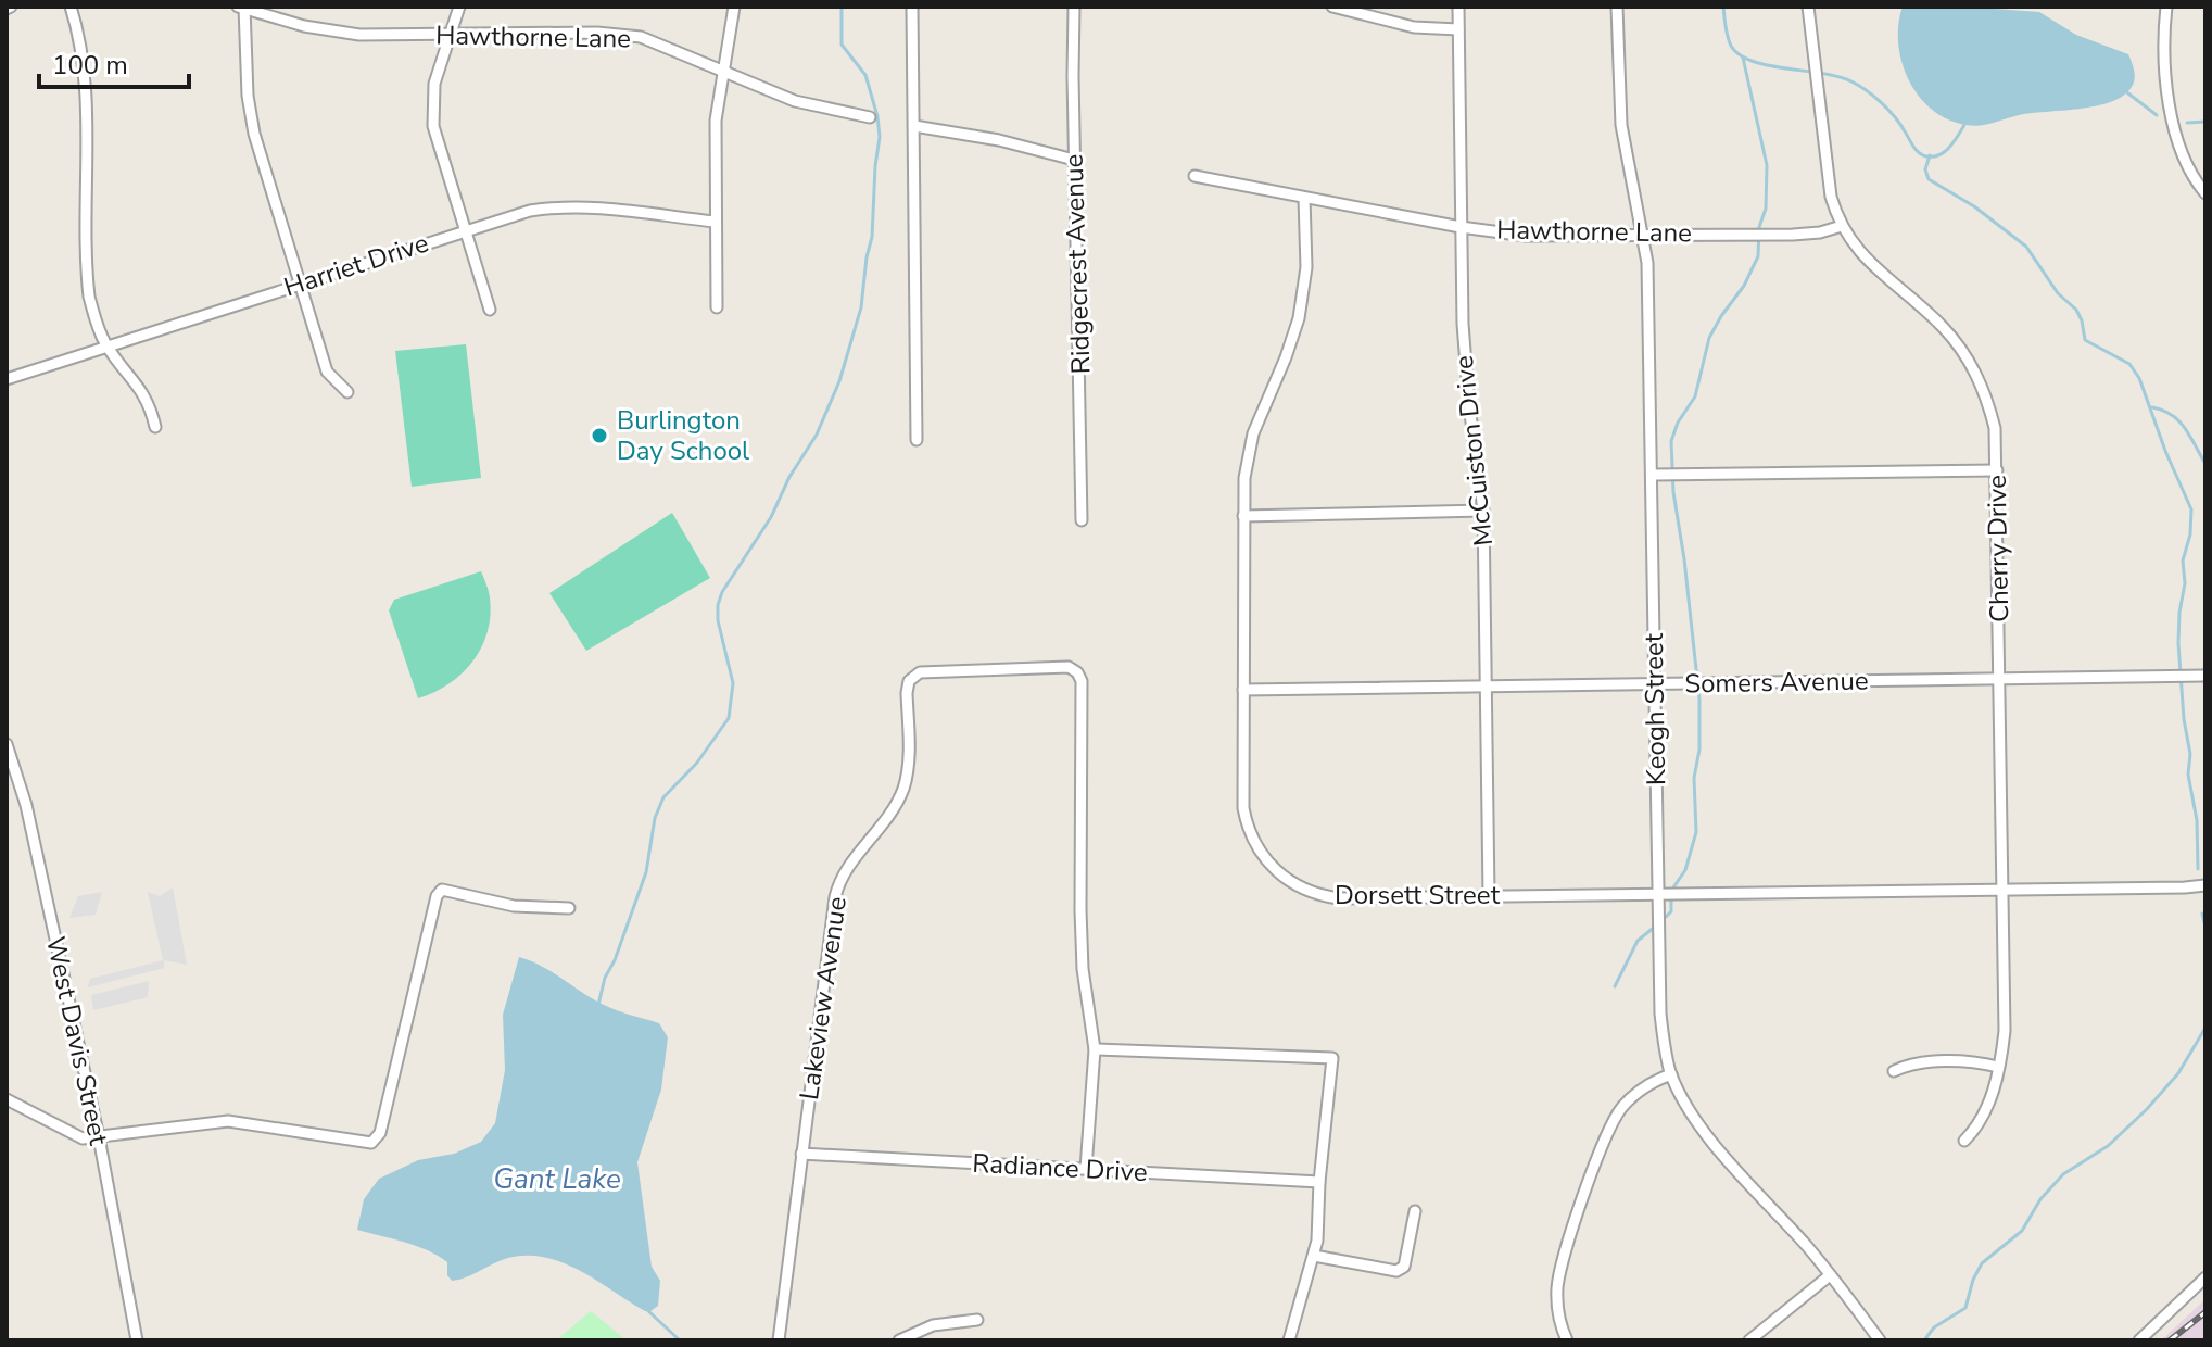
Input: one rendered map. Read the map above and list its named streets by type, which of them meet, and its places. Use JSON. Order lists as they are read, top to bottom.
{
  "streets": {
    "street": [
      "Hawthorne Lane",
      "Ridgecrest Avenue",
      "Harriet Drive",
      "McCuiston Drive",
      "Cherry Drive",
      "Somers Avenue",
      "Keogh Street",
      "Dorsett Street",
      "Lakeview Avenue",
      "West Davis Street",
      "Radiance Drive"
    ]
  },
  "crossings": [
    ["Hawthorne Lane", "McCuiston Drive"],
    ["Hawthorne Lane", "Cherry Drive"],
    ["Hawthorne Lane", "Keogh Street"],
    ["Hawthorne Lane", "Dorsett Street"],
    ["McCuiston Drive", "Somers Avenue"],
    ["McCuiston Drive", "Dorsett Street"],
    ["Cherry Drive", "Somers Avenue"],
    ["Cherry Drive", "Dorsett Street"],
    ["Somers Avenue", "Keogh Street"],
    ["Somers Avenue", "Dorsett Street"],
    ["Keogh Street", "Dorsett Street"],
    ["Lakeview Avenue", "Radiance Drive"]
  ],
  "water": ["Gant Lake"],
  "places": ["Burlington Day School"],
  "scale_bar": "100 m"
}
